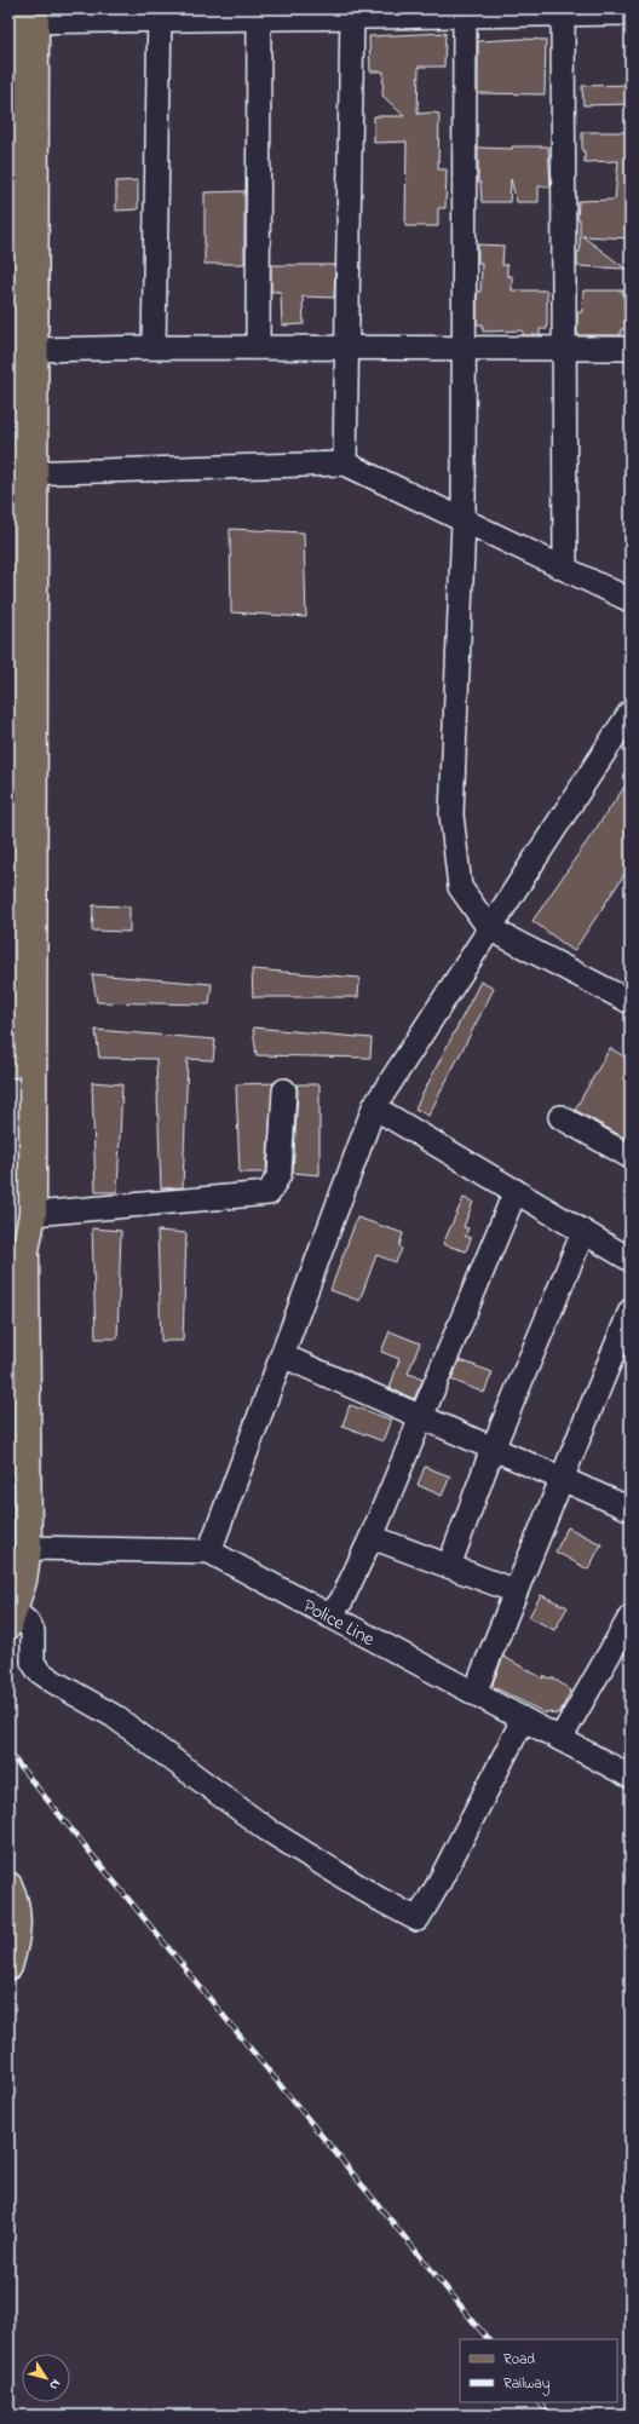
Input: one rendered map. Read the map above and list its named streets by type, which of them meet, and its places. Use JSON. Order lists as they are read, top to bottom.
{
  "streets": {
    "street": ["Police Line"]
  },
  "legend": ["Road", "Railway"],
  "north": "bottom right"
}
